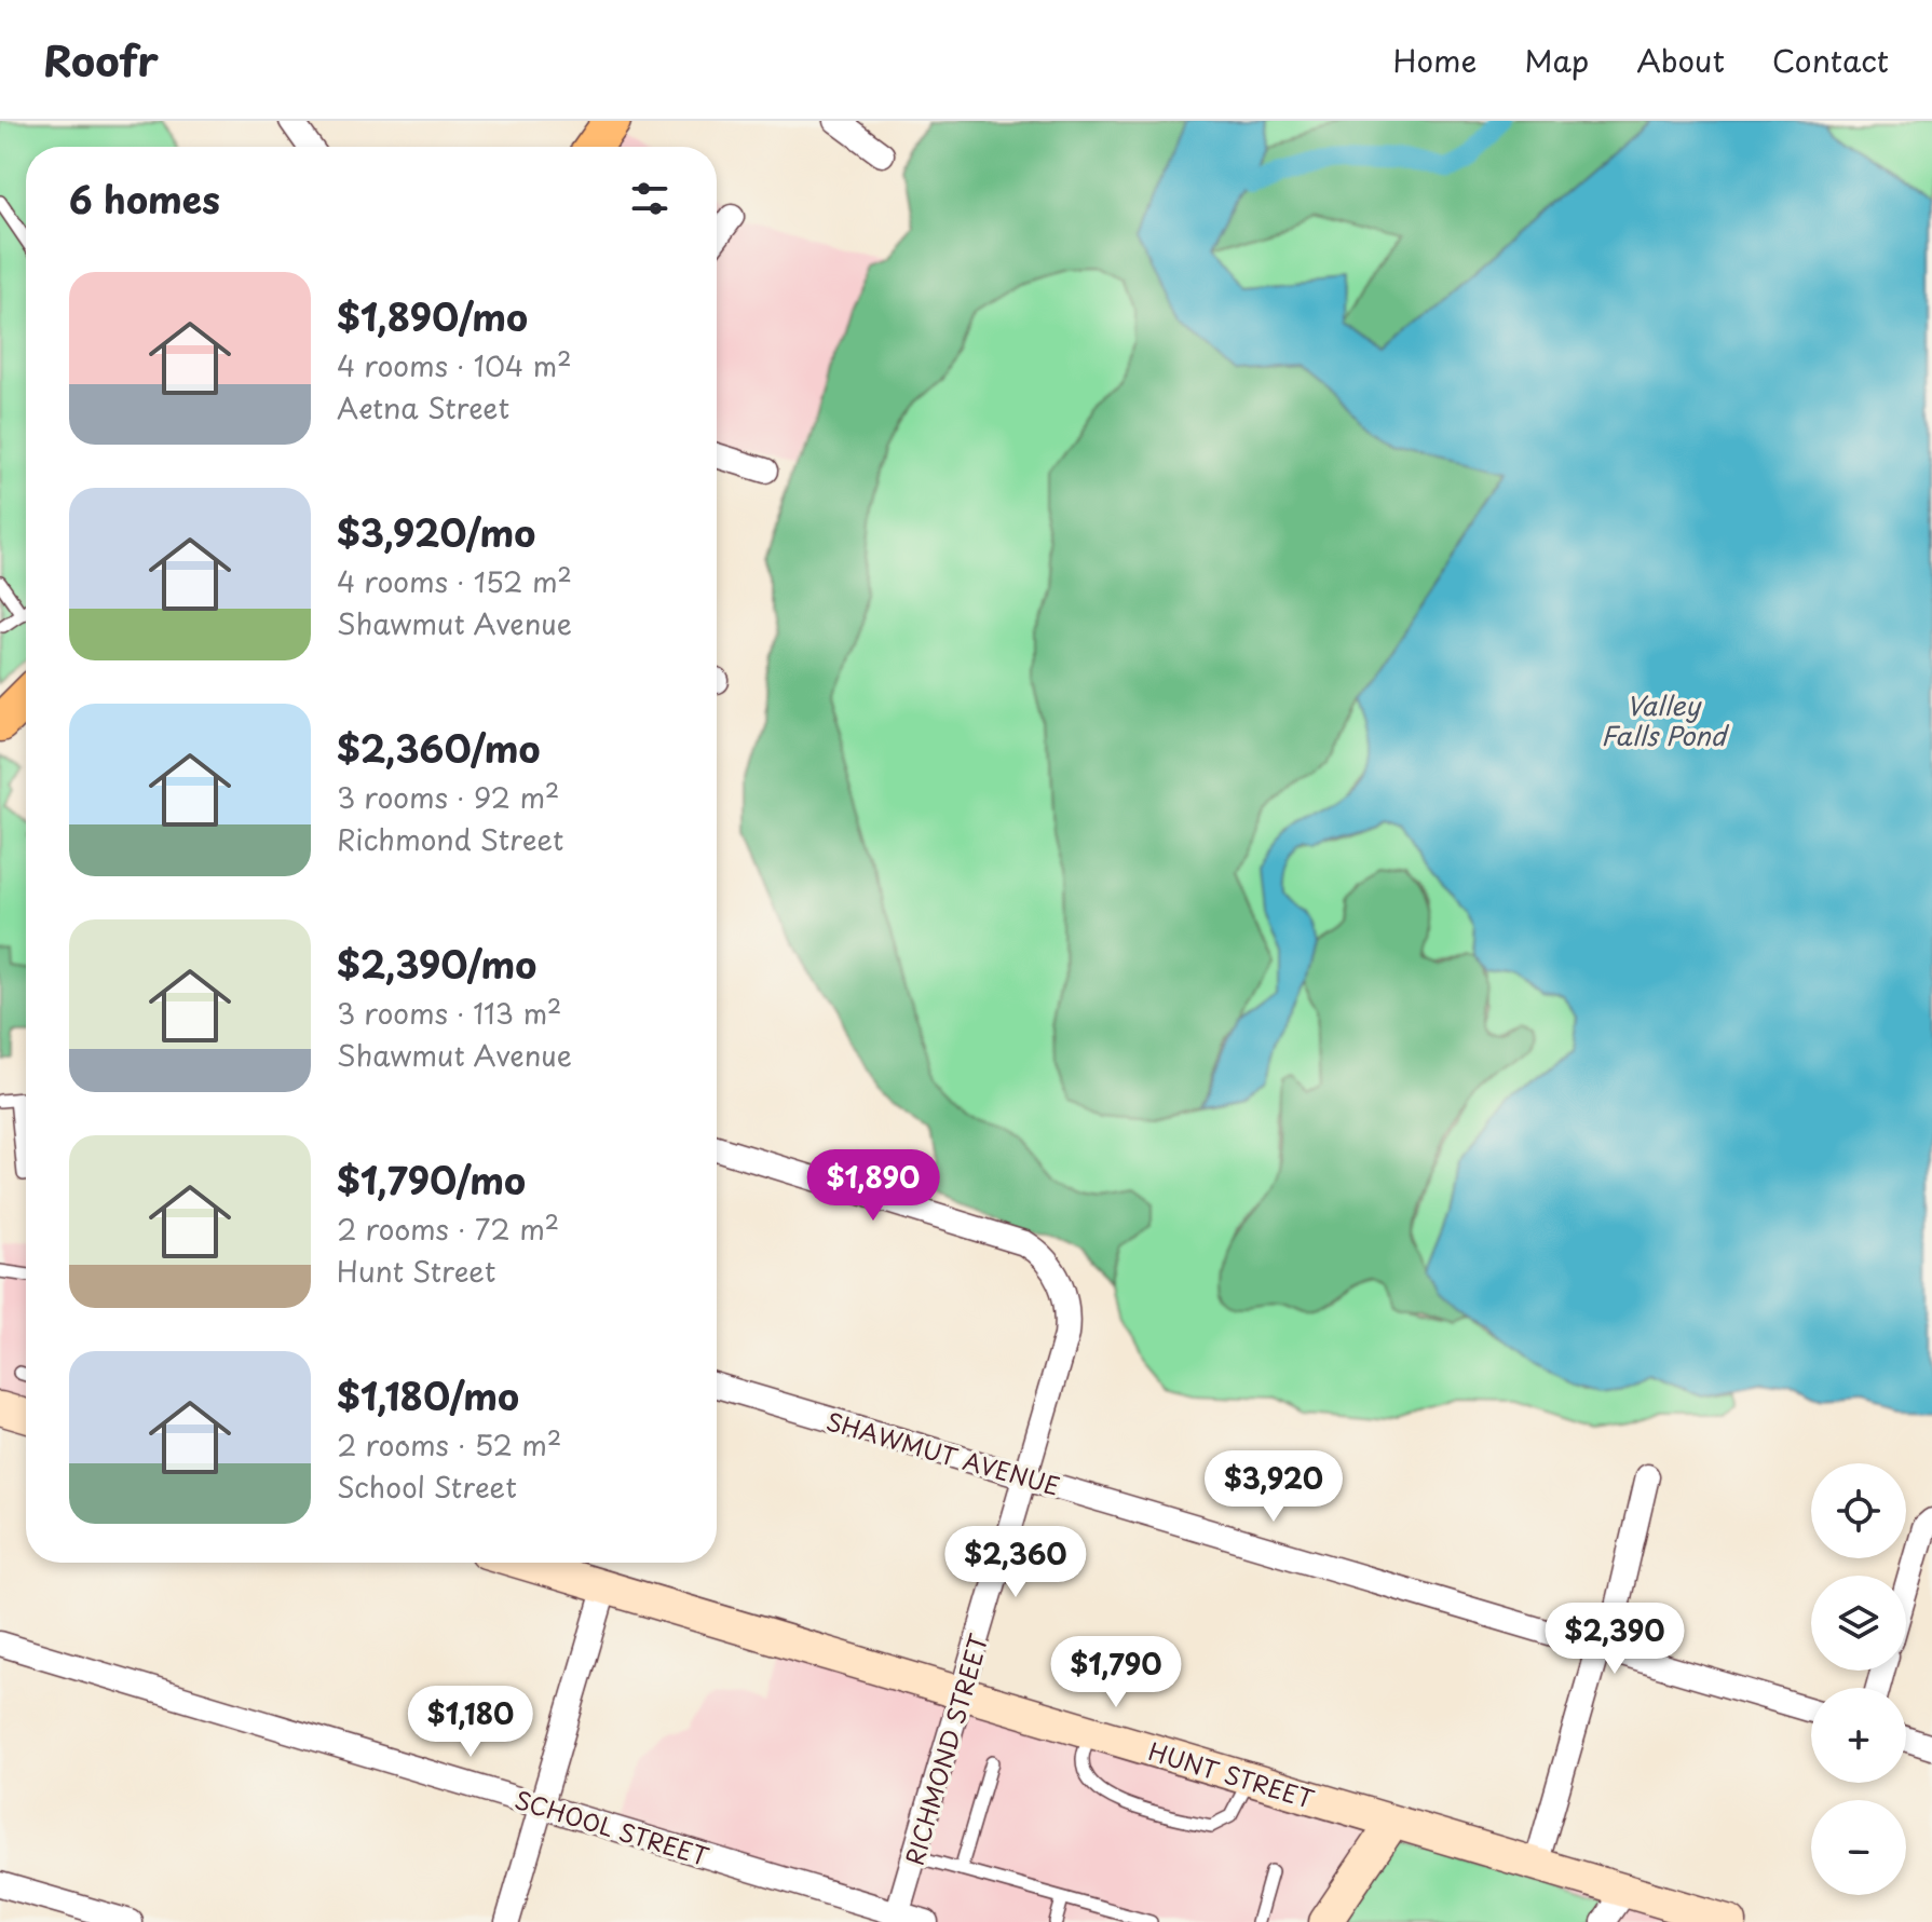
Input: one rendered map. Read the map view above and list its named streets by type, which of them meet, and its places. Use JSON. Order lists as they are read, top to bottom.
{
  "streets": {
    "main road": ["HUNT STREET"],
    "street": ["SHAWMUT AVENUE", "RICHMOND STREET", "SCHOOL STREET"]
  },
  "crossings": [
    ["SHAWMUT AVENUE", "RICHMOND STREET"],
    ["RICHMOND STREET", "HUNT STREET"],
    ["RICHMOND STREET", "SCHOOL STREET"]
  ],
  "water": ["Valley Falls Pond"],
  "page": {
    "header": "Roofr",
    "nav": [
      "Home",
      "Map",
      "About",
      "Contact"
    ],
    "heading": "6 homes",
    "list": [
      {
        "name": "$1,890/mo",
        "note": "4 rooms · 104 m² · Aetna Street"
      },
      {
        "name": "$3,920/mo",
        "note": "4 rooms · 152 m² · Shawmut Avenue"
      },
      {
        "name": "$2,360/mo",
        "note": "3 rooms · 92 m² · Richmond Street"
      },
      {
        "name": "$2,390/mo",
        "note": "3 rooms · 113 m² · Shawmut Avenue"
      },
      {
        "name": "$1,790/mo",
        "note": "2 rooms · 72 m² · Hunt Street"
      },
      {
        "name": "$1,180/mo",
        "note": "2 rooms · 52 m² · School Street"
      }
    ],
    "price": [
      "$1,890",
      "$3,920",
      "$2,360",
      "$2,390",
      "$1,790",
      "$1,180"
    ],
    "map_buttons": ["+", "−"]
  }
}
